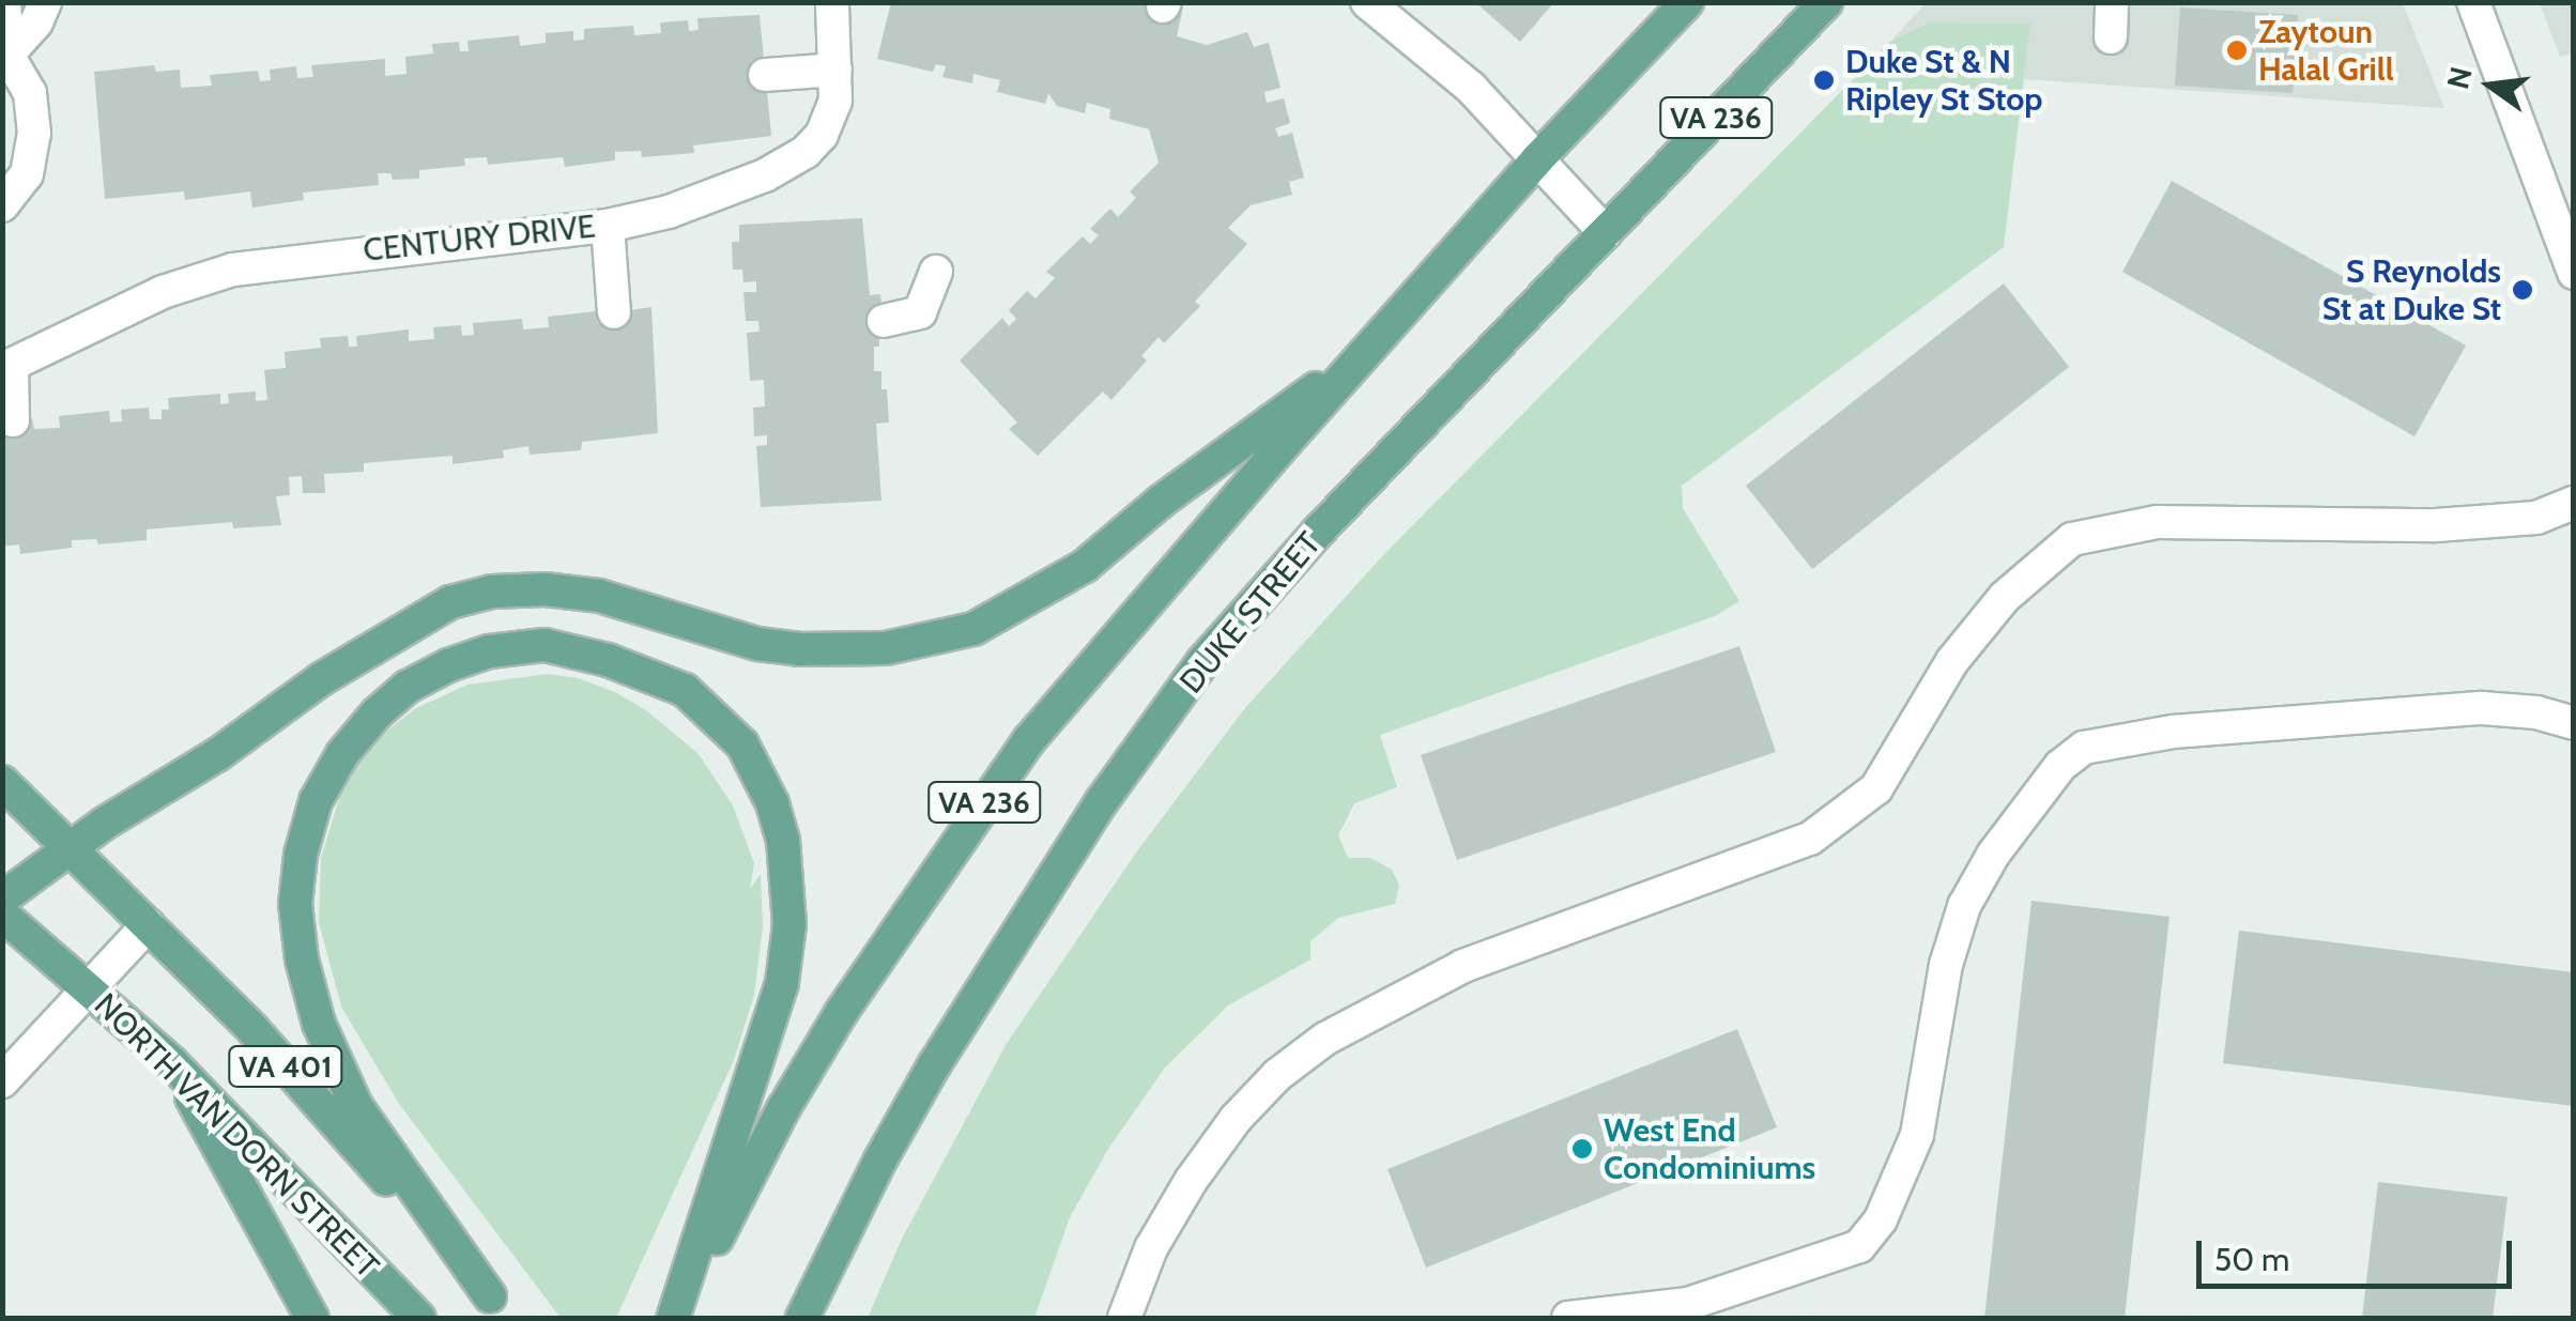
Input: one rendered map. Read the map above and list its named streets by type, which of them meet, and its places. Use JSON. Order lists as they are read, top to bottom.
{
  "streets": {
    "main road": [
      "VA 236",
      "DUKE STREET",
      "VA 401",
      "NORTH VAN DORN STREET"
    ],
    "street": ["CENTURY DRIVE"]
  },
  "places": [
    "Zaytoun Halal Grill",
    "Duke St & N Ripley St Stop",
    "S Reynolds St at Duke St",
    "West End Condominiums"
  ],
  "scale_bar": "50 m",
  "north": "left"
}
